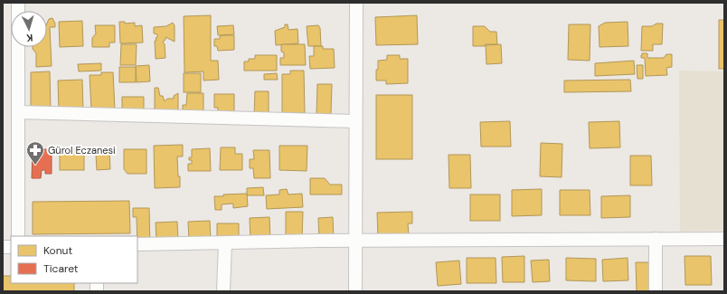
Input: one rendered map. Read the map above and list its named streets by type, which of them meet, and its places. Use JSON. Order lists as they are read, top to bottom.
{
  "places": {
    "pharmacy": ["Gürol Eczanesi"]
  },
  "legend": ["Konut", "Ticaret"],
  "north": "bottom"
}
